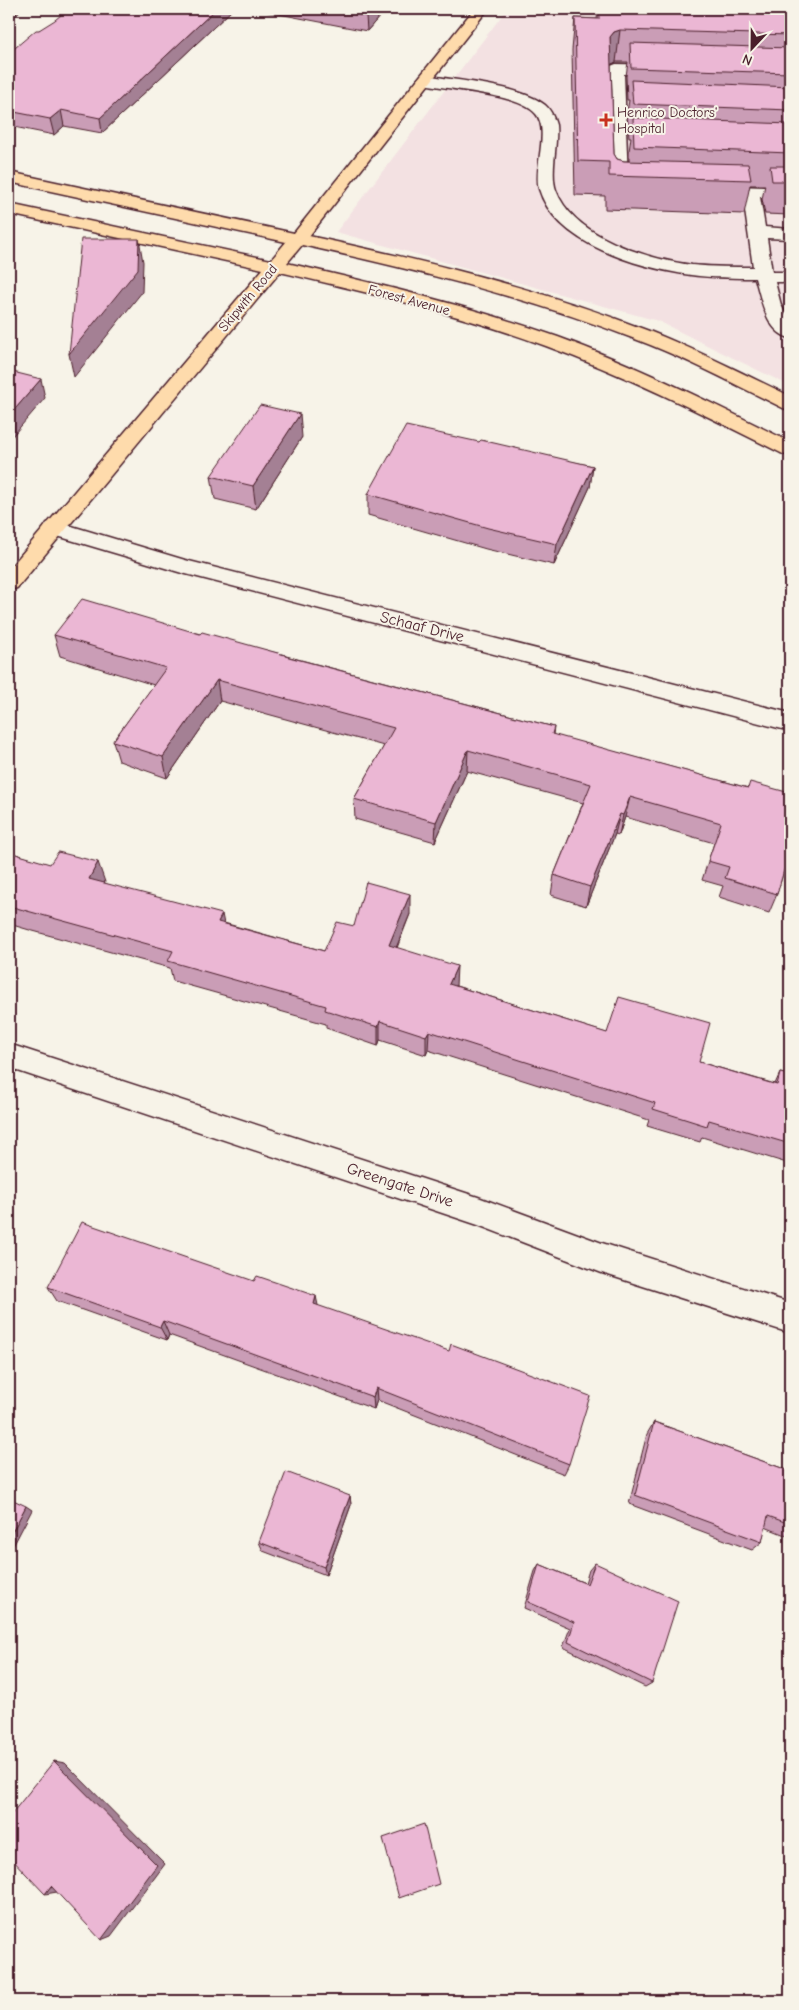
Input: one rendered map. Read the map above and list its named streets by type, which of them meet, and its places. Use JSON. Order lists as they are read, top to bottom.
{
  "streets": {
    "main road": ["Skipwith Road", "Forest Avenue"],
    "street": ["Schaaf Drive", "Greengate Drive"]
  },
  "crossings": [
    ["Skipwith Road", "Forest Avenue"],
    ["Skipwith Road", "Schaaf Drive"]
  ],
  "places": {
    "health": ["Henrico Doctors' Hospital"]
  },
  "north": "bottom"
}
